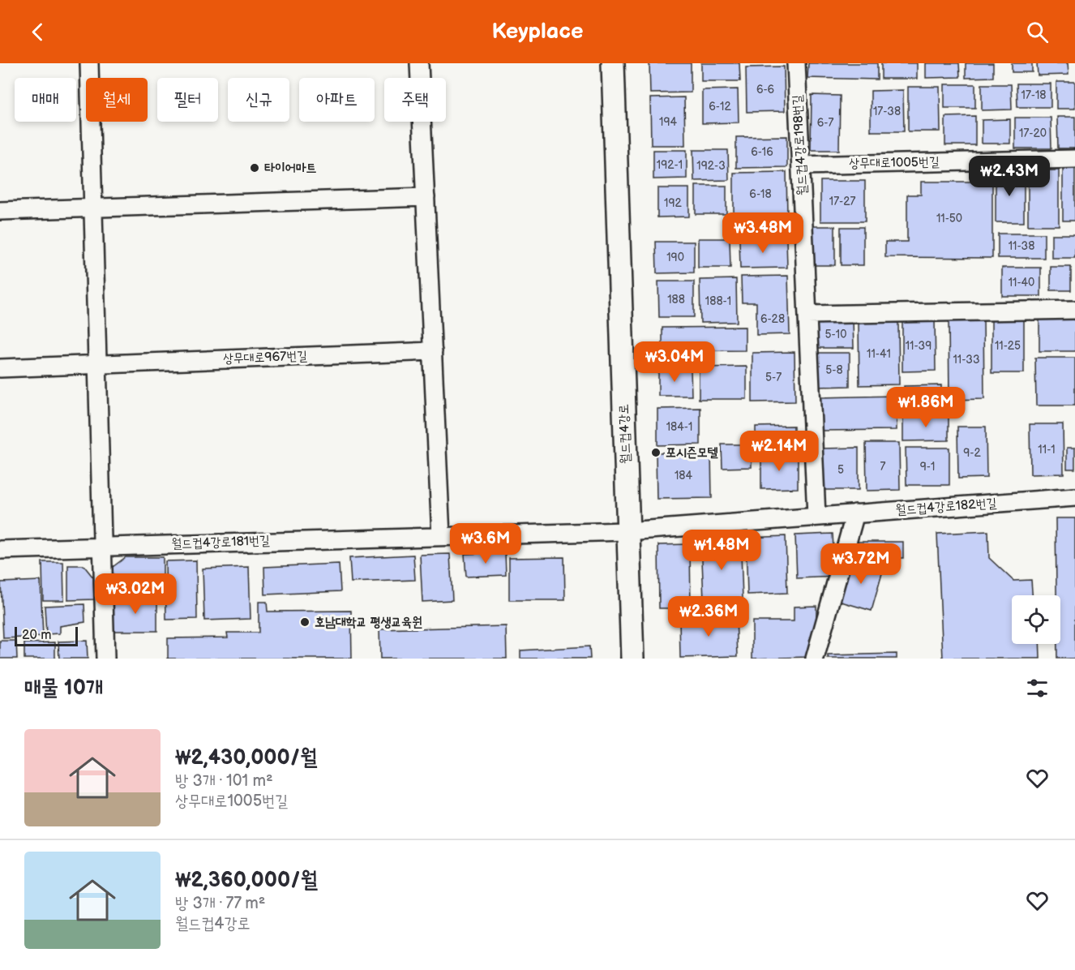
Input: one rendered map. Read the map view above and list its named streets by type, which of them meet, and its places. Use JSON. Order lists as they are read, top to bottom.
{
  "streets": {
    "street": [
      "월드컵4강로198번길",
      "상무대로1005번길",
      "상무대로967번길",
      "월드컵4강로",
      "월드컵4강로182번길",
      "월드컵4강로181번길"
    ]
  },
  "crossings": [
    ["월드컵4강로198번길", "상무대로1005번길"],
    ["월드컵4강로", "월드컵4강로182번길"],
    ["월드컵4강로", "월드컵4강로181번길"],
    ["월드컵4강로182번길", "월드컵4강로181번길"]
  ],
  "places": ["타이어마트", "포시즌모텔", "호남대학교 평생교육원"],
  "house_numbers": [
    "6-6",
    "17-18",
    "6-12",
    "17-38",
    "194",
    "6-7",
    "17-20",
    "6-16",
    "192-1",
    "192-3",
    "6-18",
    "17-27",
    "192",
    "11-50",
    "11-38",
    "190",
    "11-40",
    "188",
    "188-1",
    "6-28",
    "5-10",
    "11-39",
    "11-25",
    "11-41",
    "11-33",
    "5-8",
    "5-7",
    "184-1",
    "11-1",
    "9-2",
    "7",
    "9-1",
    "5",
    "184"
  ],
  "scale_bar": "20 m",
  "page": {
    "header": "Keyplace",
    "chip": [
      "매매",
      "월세",
      "필터",
      "신규",
      "아파트",
      "주택"
    ],
    "price": [
      "₩2.43M",
      "₩3.48M",
      "₩3.04M",
      "₩1.86M",
      "₩2.14M",
      "₩3.6M",
      "₩1.48M",
      "₩3.72M",
      "₩3.02M",
      "₩2.36M"
    ],
    "scale": "20 m",
    "heading": "매물 10개",
    "list": [
      {
        "name": "₩2,430,000/월",
        "note": "방 3개 · 101 m² · 상무대로1005번길"
      },
      {
        "name": "₩2,360,000/월",
        "note": "방 3개 · 77 m² · 월드컵4강로"
      }
    ]
  }
}
